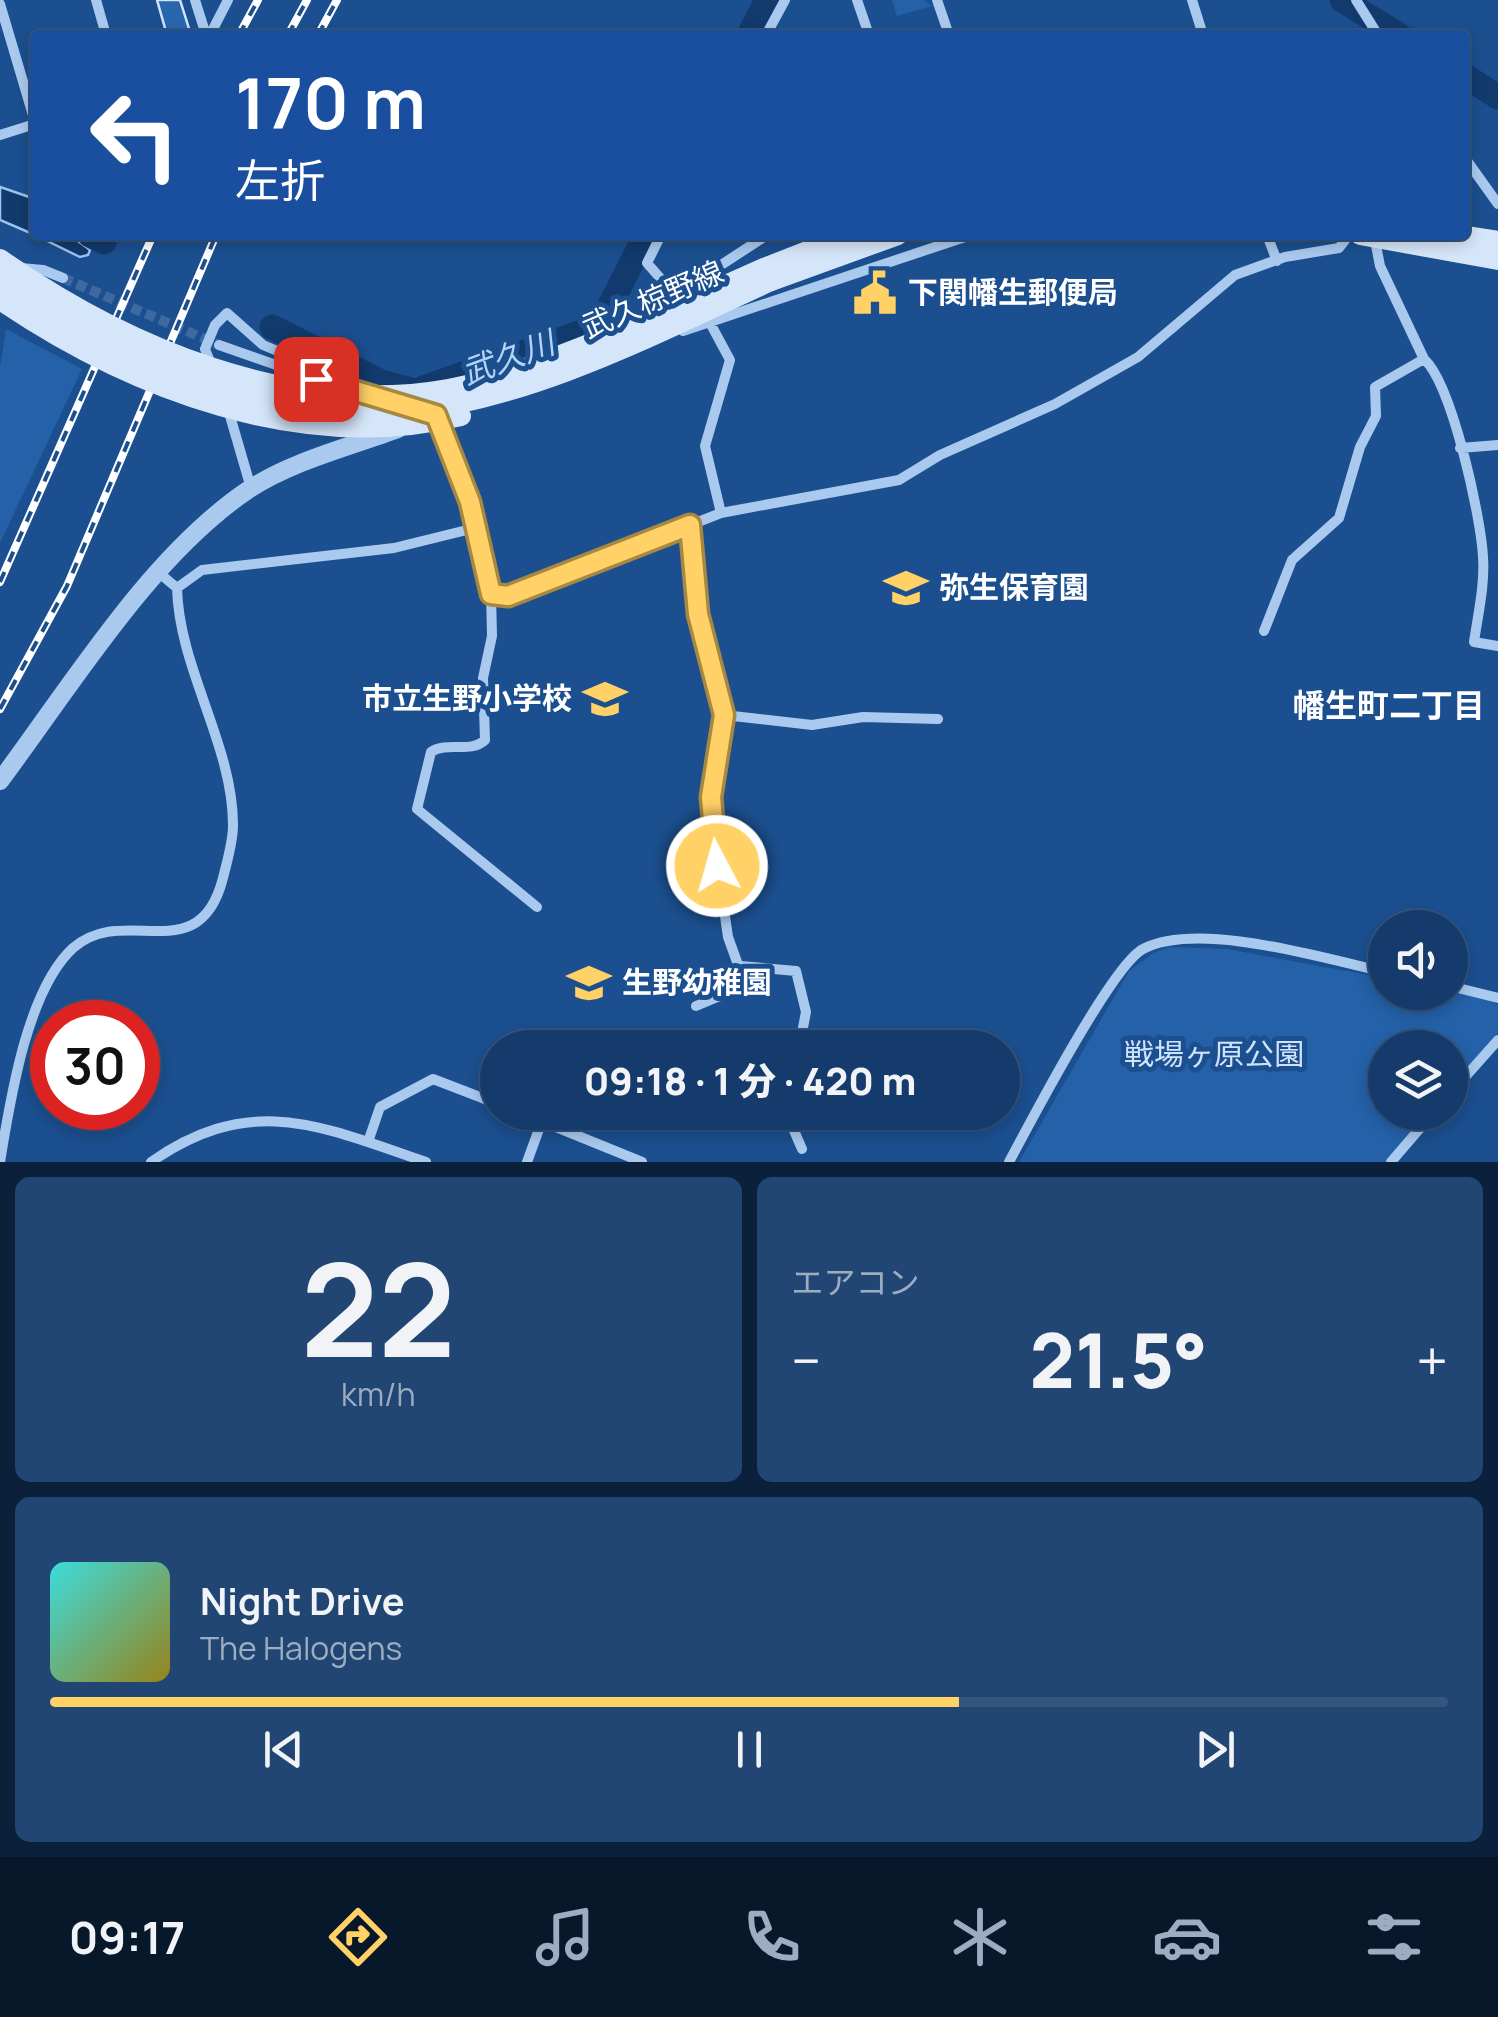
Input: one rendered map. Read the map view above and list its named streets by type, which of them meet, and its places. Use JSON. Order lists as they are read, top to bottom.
{
  "streets": {
    "main road": ["武久椋野線"]
  },
  "districts": ["幡生町二丁目"],
  "water": ["武久川"],
  "parks": ["戦場ヶ原公園"],
  "places": {
    "public building": ["下関幡生郵便局"],
    "school or university": ["弥生保育園", "市立生野小学校", "生野幼稚園"]
  },
  "page": {
    "turn": ["170 m", "左折"],
    "limit": "30",
    "trip": "09:18 · 1 分 · 420 m",
    "tile": [
      ["22", "km/h"],
      "エアコン"
    ],
    "heat": ["−", "21.5°", "+"],
    "song": ["Night Drive", "The Halogens"],
    "tabs": "09:17"
  }
}
